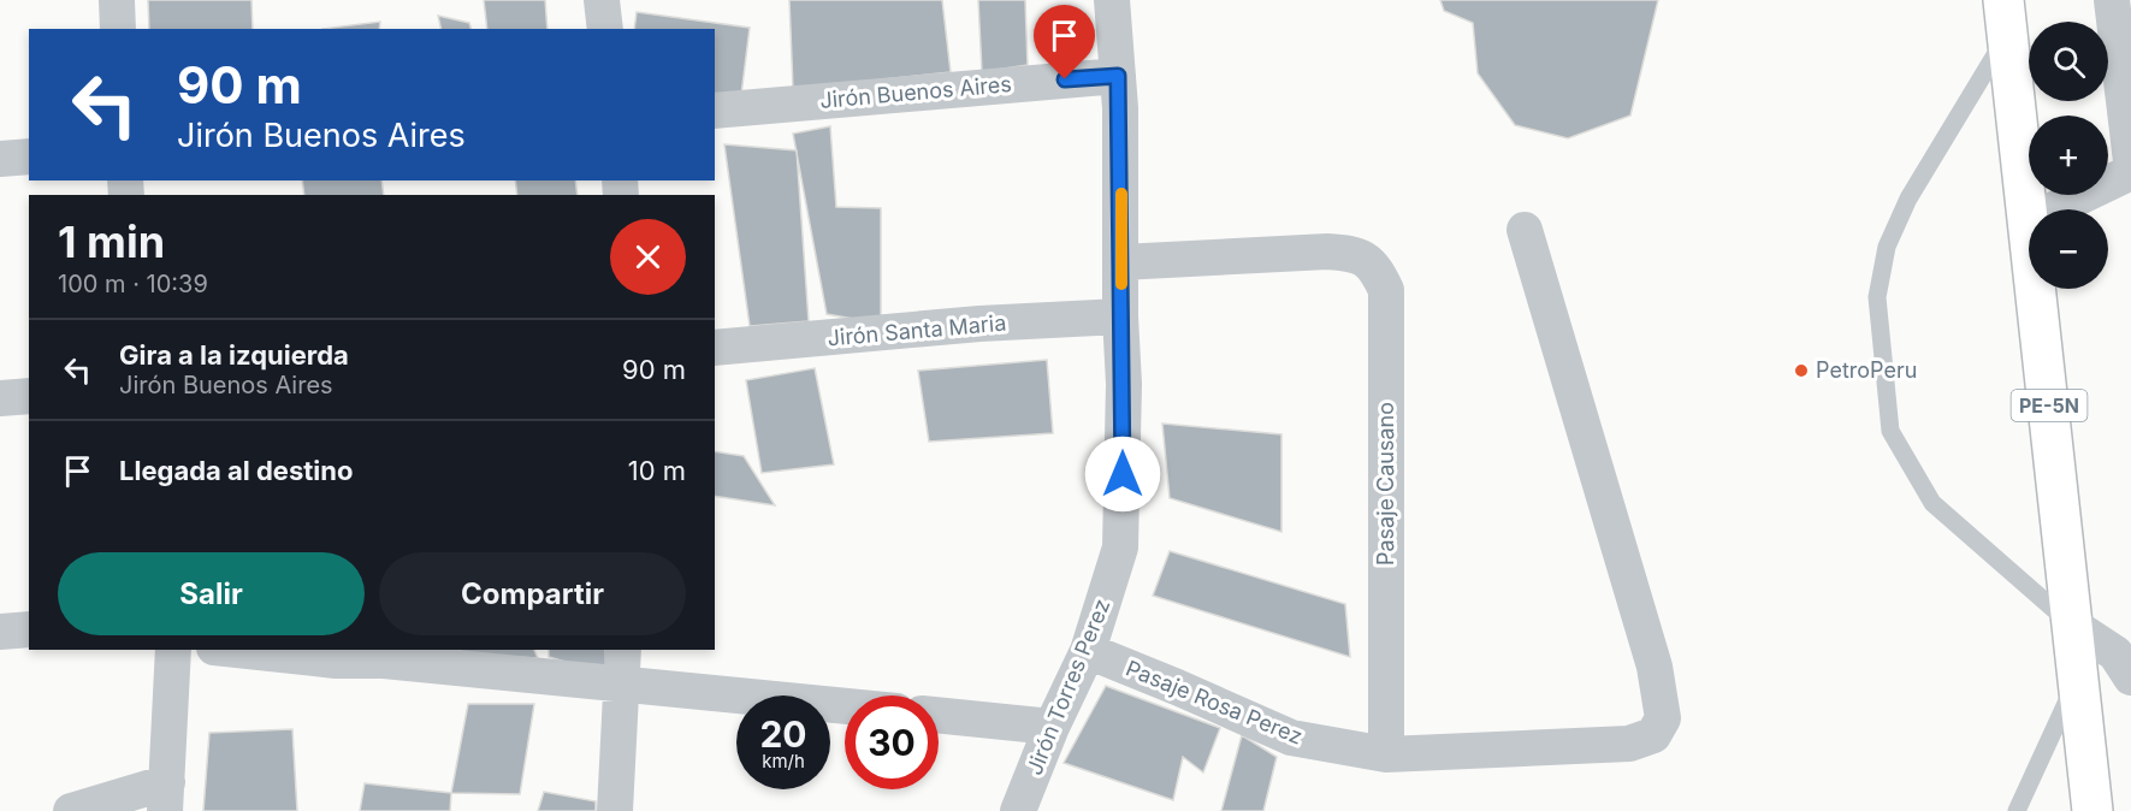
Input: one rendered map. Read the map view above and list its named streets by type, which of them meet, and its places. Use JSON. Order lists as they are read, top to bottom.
{
  "streets": {
    "main road": ["PE-5N"],
    "street": [
      "Jirón Buenos Aires",
      "Jirón Santa Maria",
      "Pasaje Causano",
      "Jirón Torres Perez",
      "Pasaje Rosa Perez"
    ]
  },
  "crossings": [
    ["Jirón Buenos Aires", "Jirón Torres Perez"],
    ["Jirón Santa Maria", "Jirón Torres Perez"],
    ["Pasaje Causano", "Jirón Torres Perez"],
    ["Pasaje Causano", "Pasaje Rosa Perez"],
    ["Jirón Torres Perez", "Pasaje Rosa Perez"]
  ],
  "places": ["PetroPeru"],
  "page": {
    "map_buttons": ["+", "−"],
    "turn": ["90 m", "Jirón Buenos Aires"],
    "heading": ["1 min", "100 m · 10:39"],
    "list": [
      {
        "name": "Gira a la izquierda",
        "note": "Jirón Buenos Aires",
        "value": "90 m"
      },
      {
        "name": "Llegada al destino",
        "value": "10 m"
      }
    ],
    "buttons": ["Salir", "Compartir"],
    "speed": "20 km/h",
    "limit": "30"
  }
}
